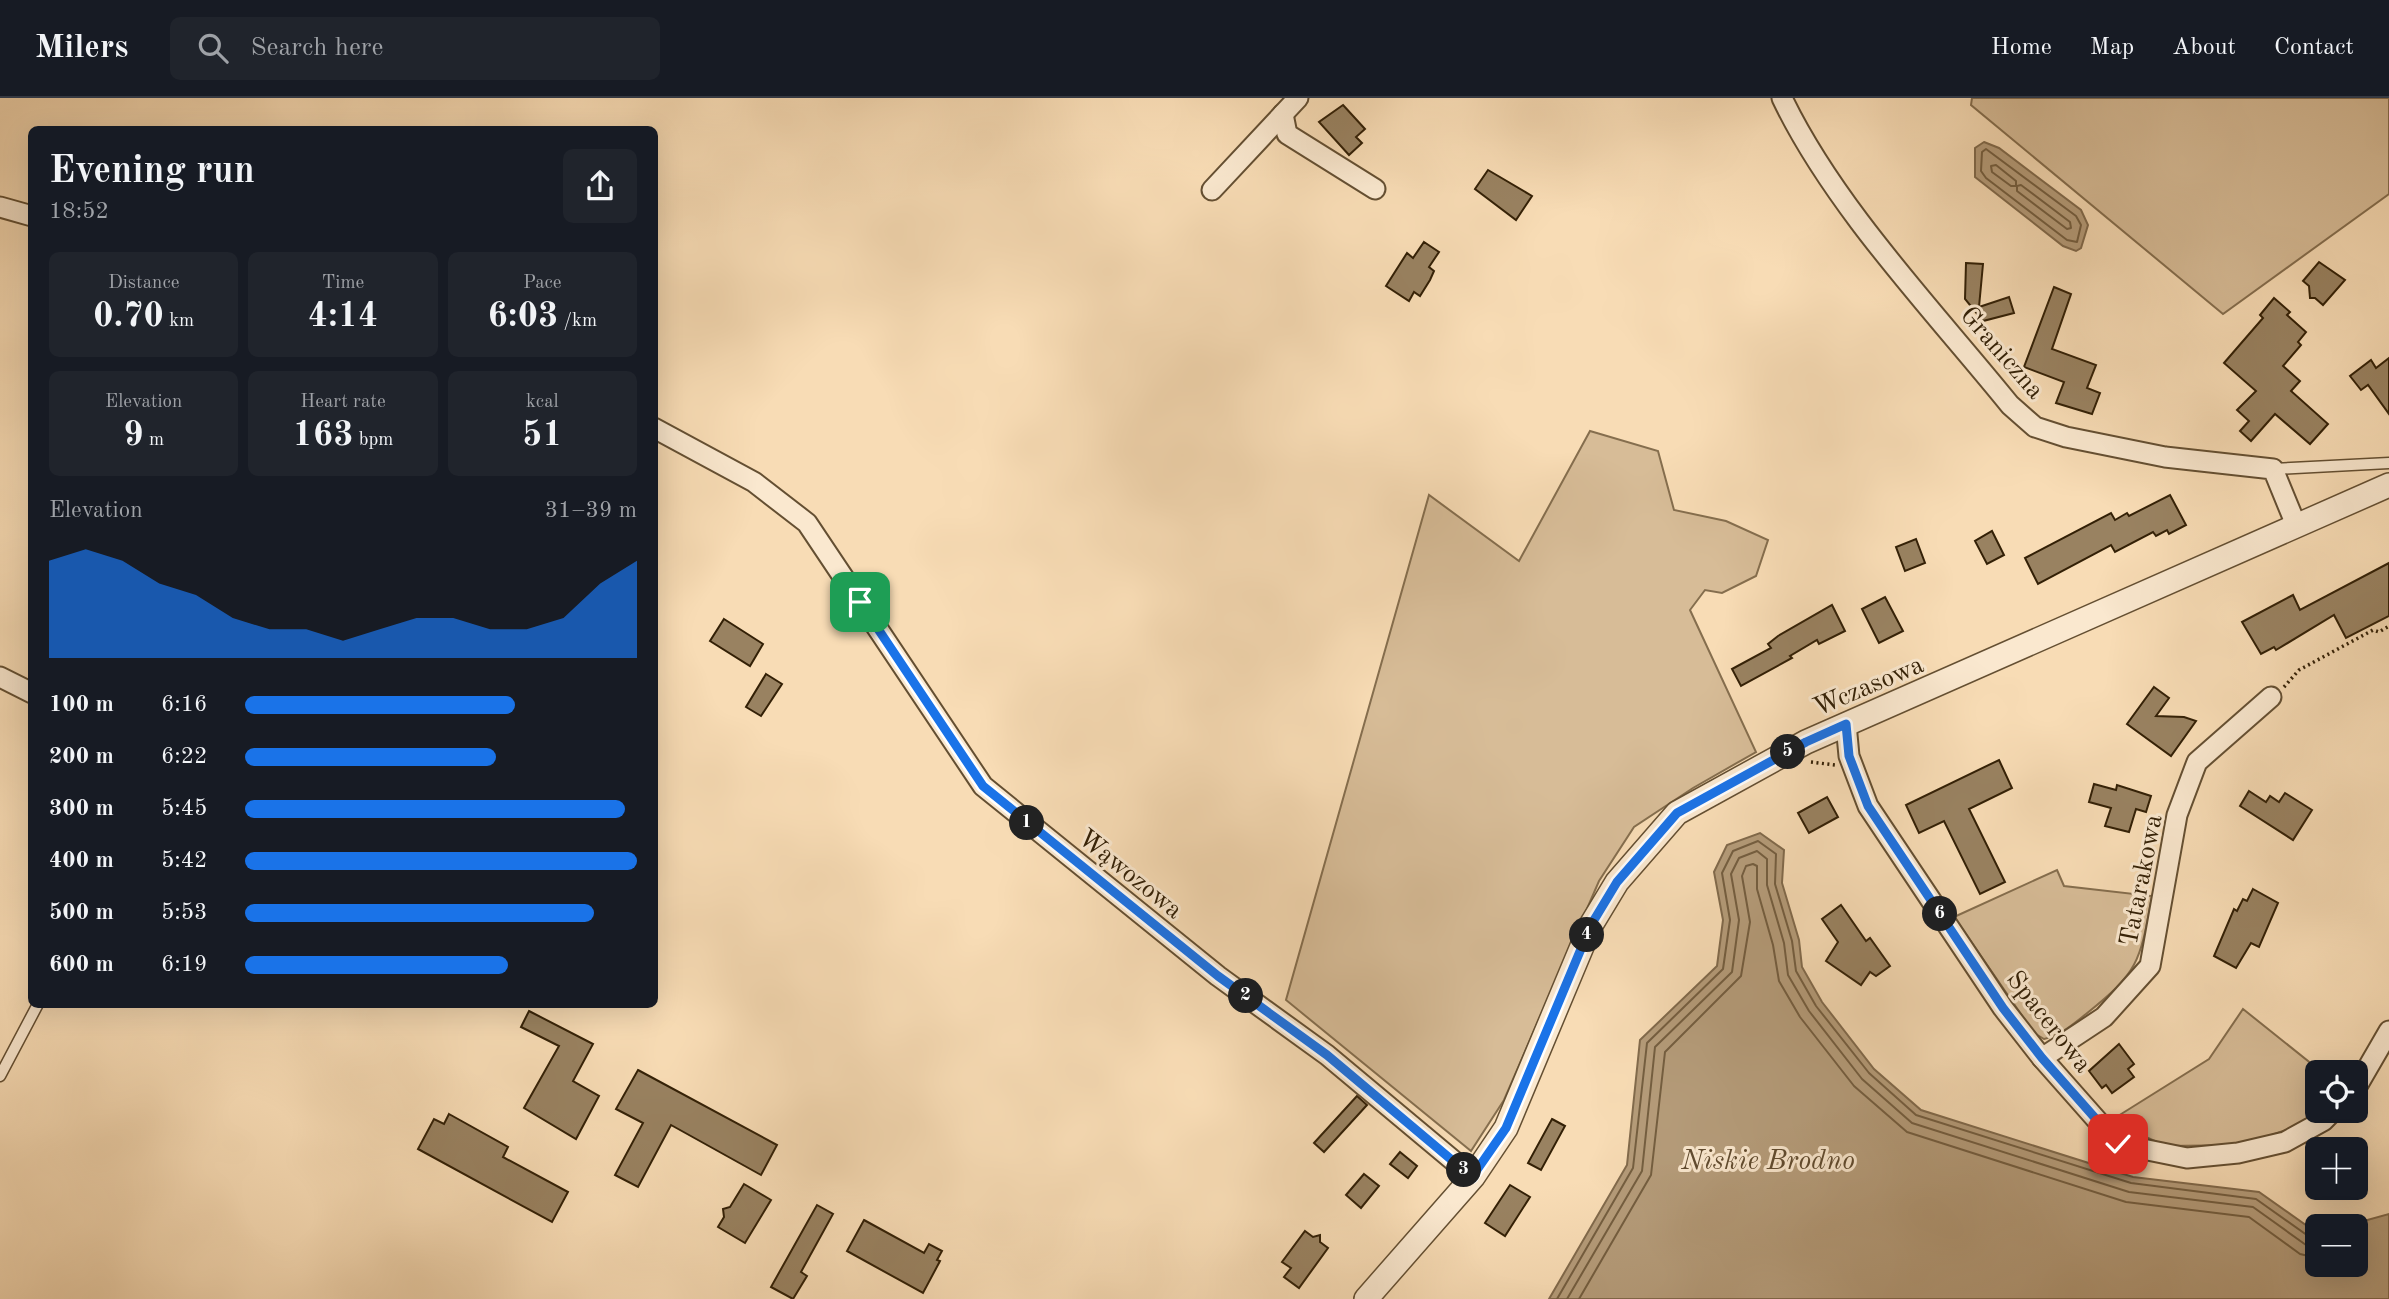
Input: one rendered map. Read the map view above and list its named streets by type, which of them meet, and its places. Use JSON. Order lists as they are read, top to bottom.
{
  "streets": {
    "street": [
      "Graniczna",
      "Wczasowa",
      "Wąwozowa",
      "Tatarakowa",
      "Spacerowa"
    ]
  },
  "crossings": [
    ["Wczasowa", "Wąwozowa"],
    ["Wczasowa", "Spacerowa"],
    ["Tatarakowa", "Spacerowa"]
  ],
  "water": ["Niskie Brodno"],
  "page": {
    "header": "Milers",
    "search": "Search here",
    "nav": [
      "Home",
      "Map",
      "About",
      "Contact"
    ],
    "heading": ["Evening run", "18:52"],
    "stats": [
      ["Distance", "0.70 km"],
      ["Time", "4:14"],
      ["Pace", "6:03 /km"],
      ["Elevation", "9 m"],
      ["Heart rate", "163 bpm"],
      ["kcal", "51"]
    ],
    "chart": ["Elevation", "31–39 m"],
    "list": [
      {
        "name": "100 m",
        "note": "6:16"
      },
      {
        "name": "200 m",
        "note": "6:22"
      },
      {
        "name": "300 m",
        "note": "5:45"
      },
      {
        "name": "400 m",
        "note": "5:42"
      },
      {
        "name": "500 m",
        "note": "5:53"
      },
      {
        "name": "600 m",
        "note": "6:19"
      }
    ],
    "pins": [
      "5",
      "1",
      "6",
      "4",
      "2",
      "3"
    ],
    "map_buttons": ["+", "−"]
  }
}
